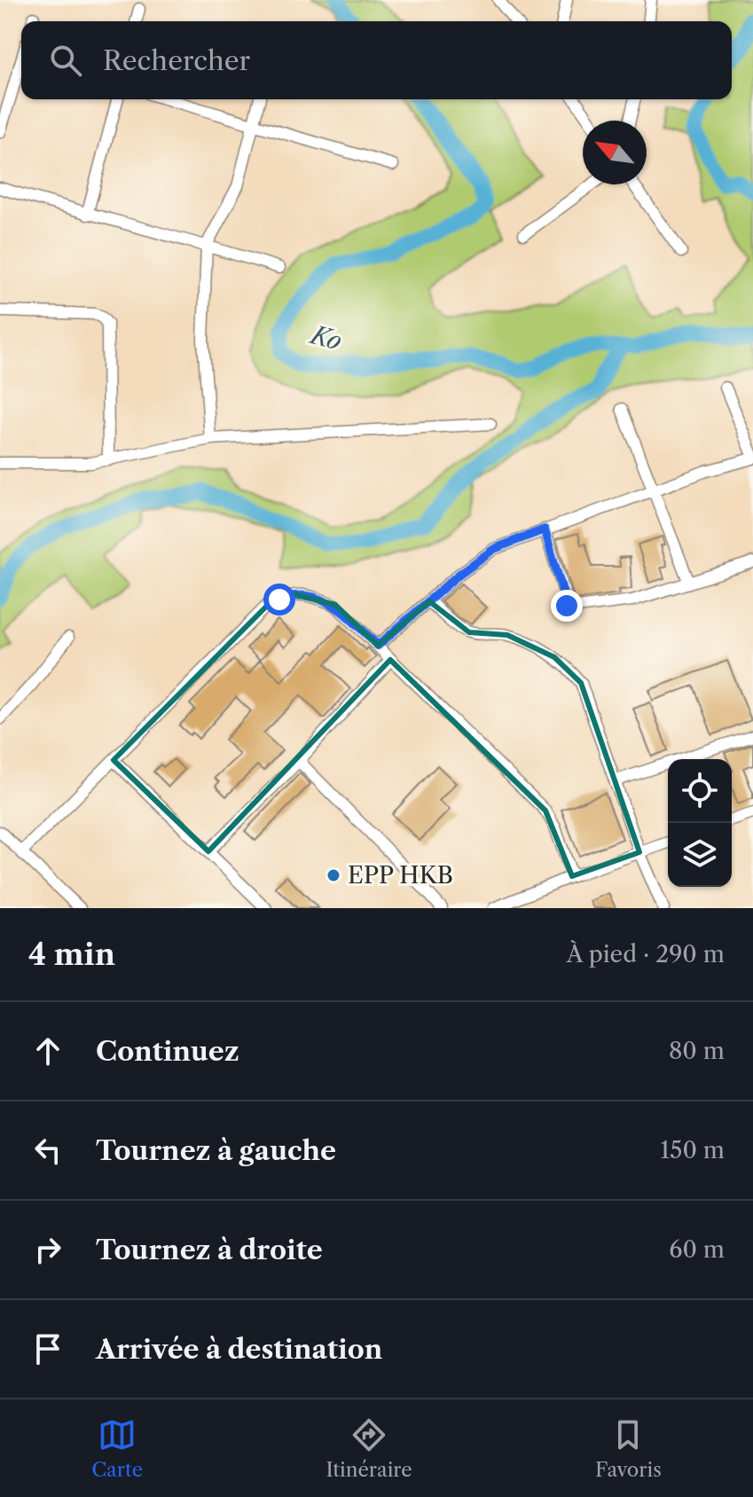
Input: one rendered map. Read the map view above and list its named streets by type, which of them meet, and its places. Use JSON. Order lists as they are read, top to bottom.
{
  "water": ["Ko"],
  "places": ["EPP HKB"],
  "north": "top left",
  "page": {
    "search": "Rechercher",
    "heading": ["4 min", "À pied · 290 m"],
    "list": [
      ["Continuez", "80 m"],
      ["Tournez à gauche", "150 m"],
      ["Tournez à droite", "60 m"],
      "Arrivée à destination"
    ],
    "nav": ["Carte", "Itinéraire", "Favoris"]
  }
}
